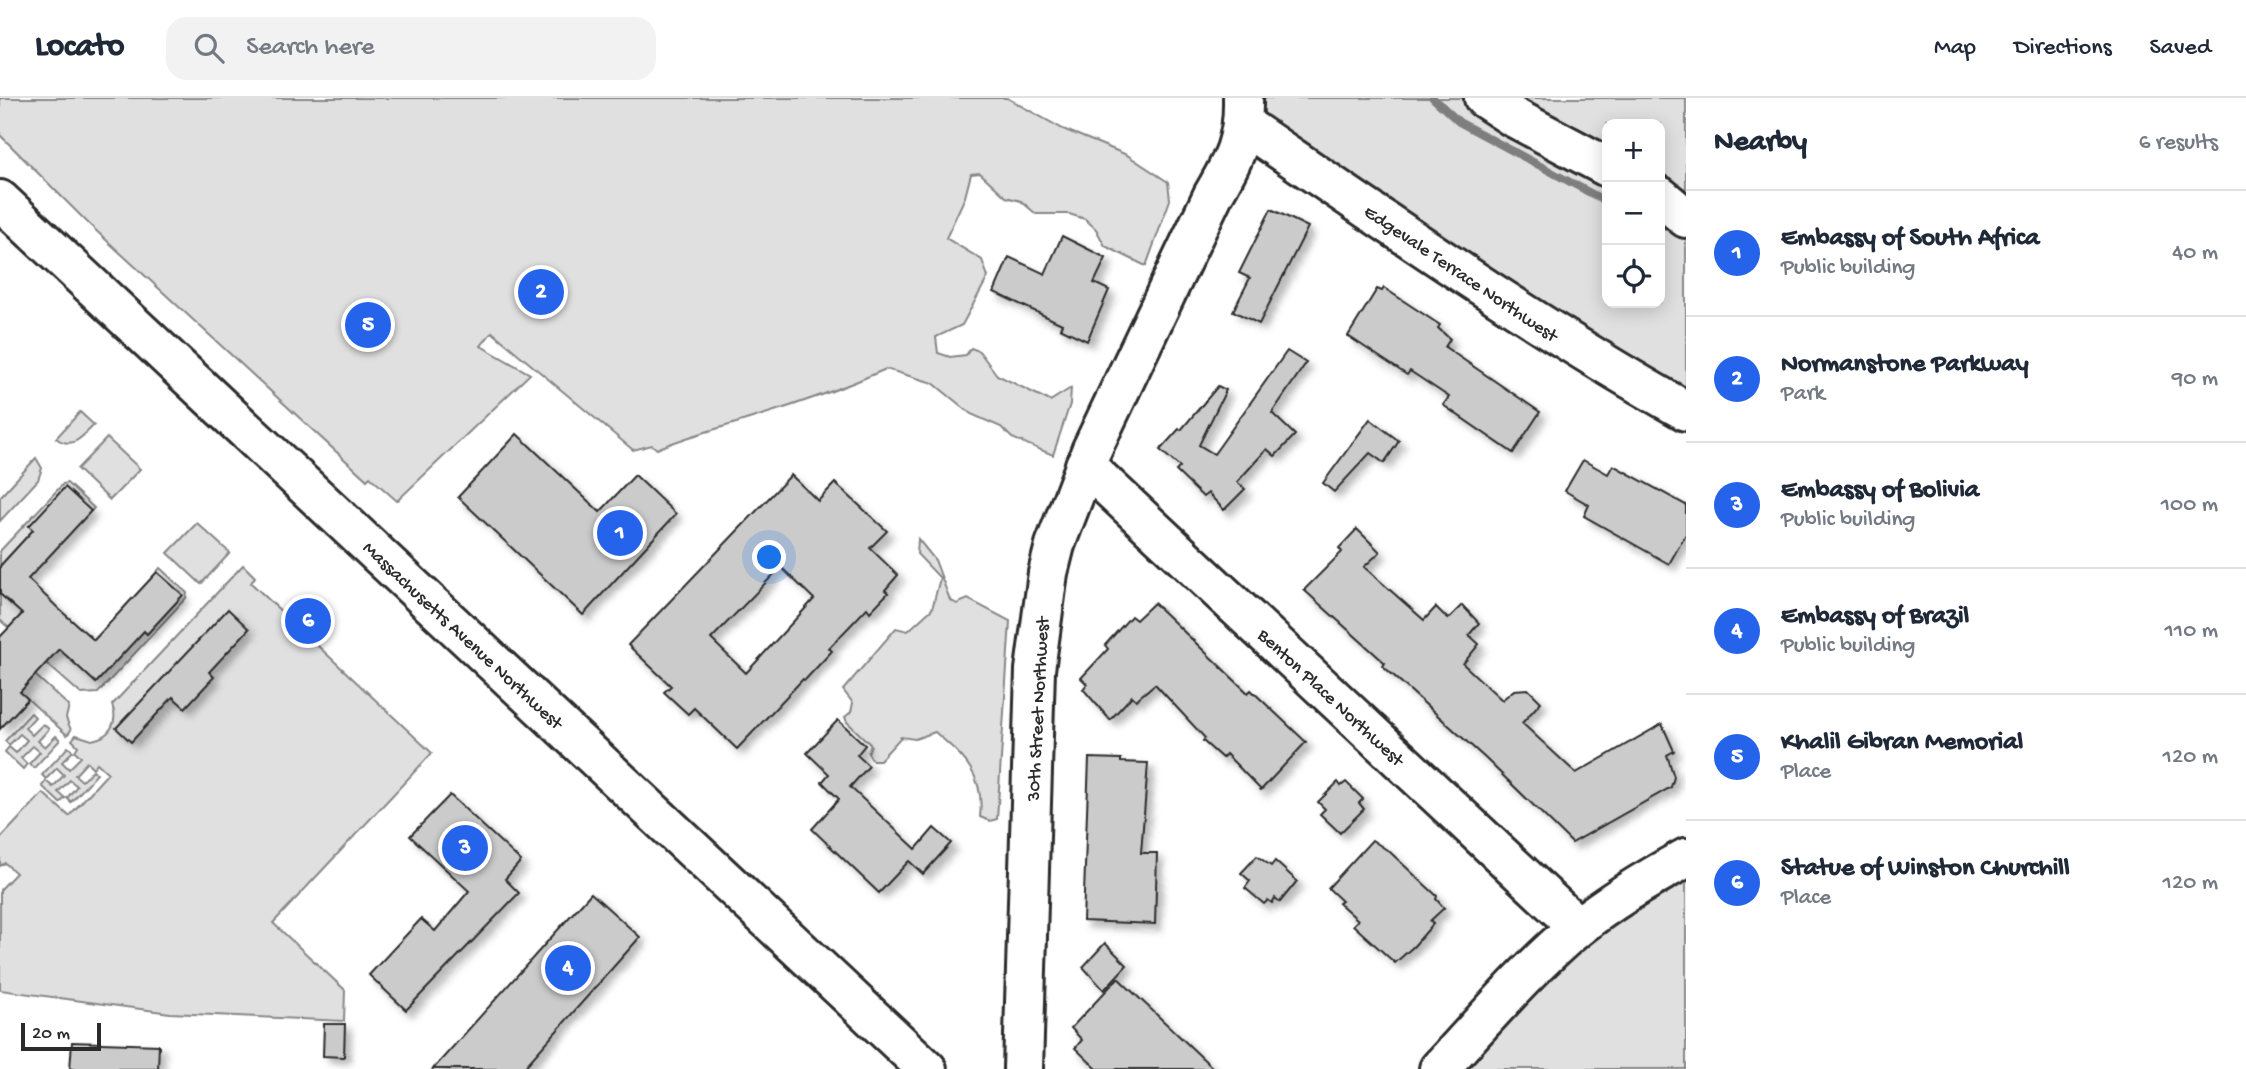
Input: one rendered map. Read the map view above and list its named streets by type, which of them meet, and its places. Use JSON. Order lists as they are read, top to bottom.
{
  "streets": {
    "street": [
      "Edgevale Terrace Northwest",
      "Massachusetts Avenue Northwest",
      "Benton Place Northwest",
      "30th Street Northwest"
    ]
  },
  "crossings": [
    ["Edgevale Terrace Northwest", "30th Street Northwest"],
    ["Benton Place Northwest", "30th Street Northwest"]
  ],
  "scale_bar": "20 m",
  "page": {
    "header": "Locato",
    "search": "Search here",
    "nav": ["Map", "Directions", "Saved"],
    "heading": ["Nearby", "6 results"],
    "map_buttons": ["+", "−"],
    "list": [
      {
        "mark": "1",
        "name": "Embassy of South Africa",
        "note": "Public building",
        "value": "40 m"
      },
      {
        "mark": "2",
        "name": "Normanstone Parkway",
        "note": "Park",
        "value": "90 m"
      },
      {
        "mark": "3",
        "name": "Embassy of Bolivia",
        "note": "Public building",
        "value": "100 m"
      },
      {
        "mark": "4",
        "name": "Embassy of Brazil",
        "note": "Public building",
        "value": "110 m"
      },
      {
        "mark": "5",
        "name": "Khalil Gibran Memorial",
        "note": "Place",
        "value": "120 m"
      },
      {
        "mark": "6",
        "name": "Statue of Winston Churchill",
        "note": "Place",
        "value": "120 m"
      }
    ],
    "pins": [
      "2",
      "5",
      "1",
      "6",
      "3",
      "4"
    ],
    "scale": "20 m"
  }
}
